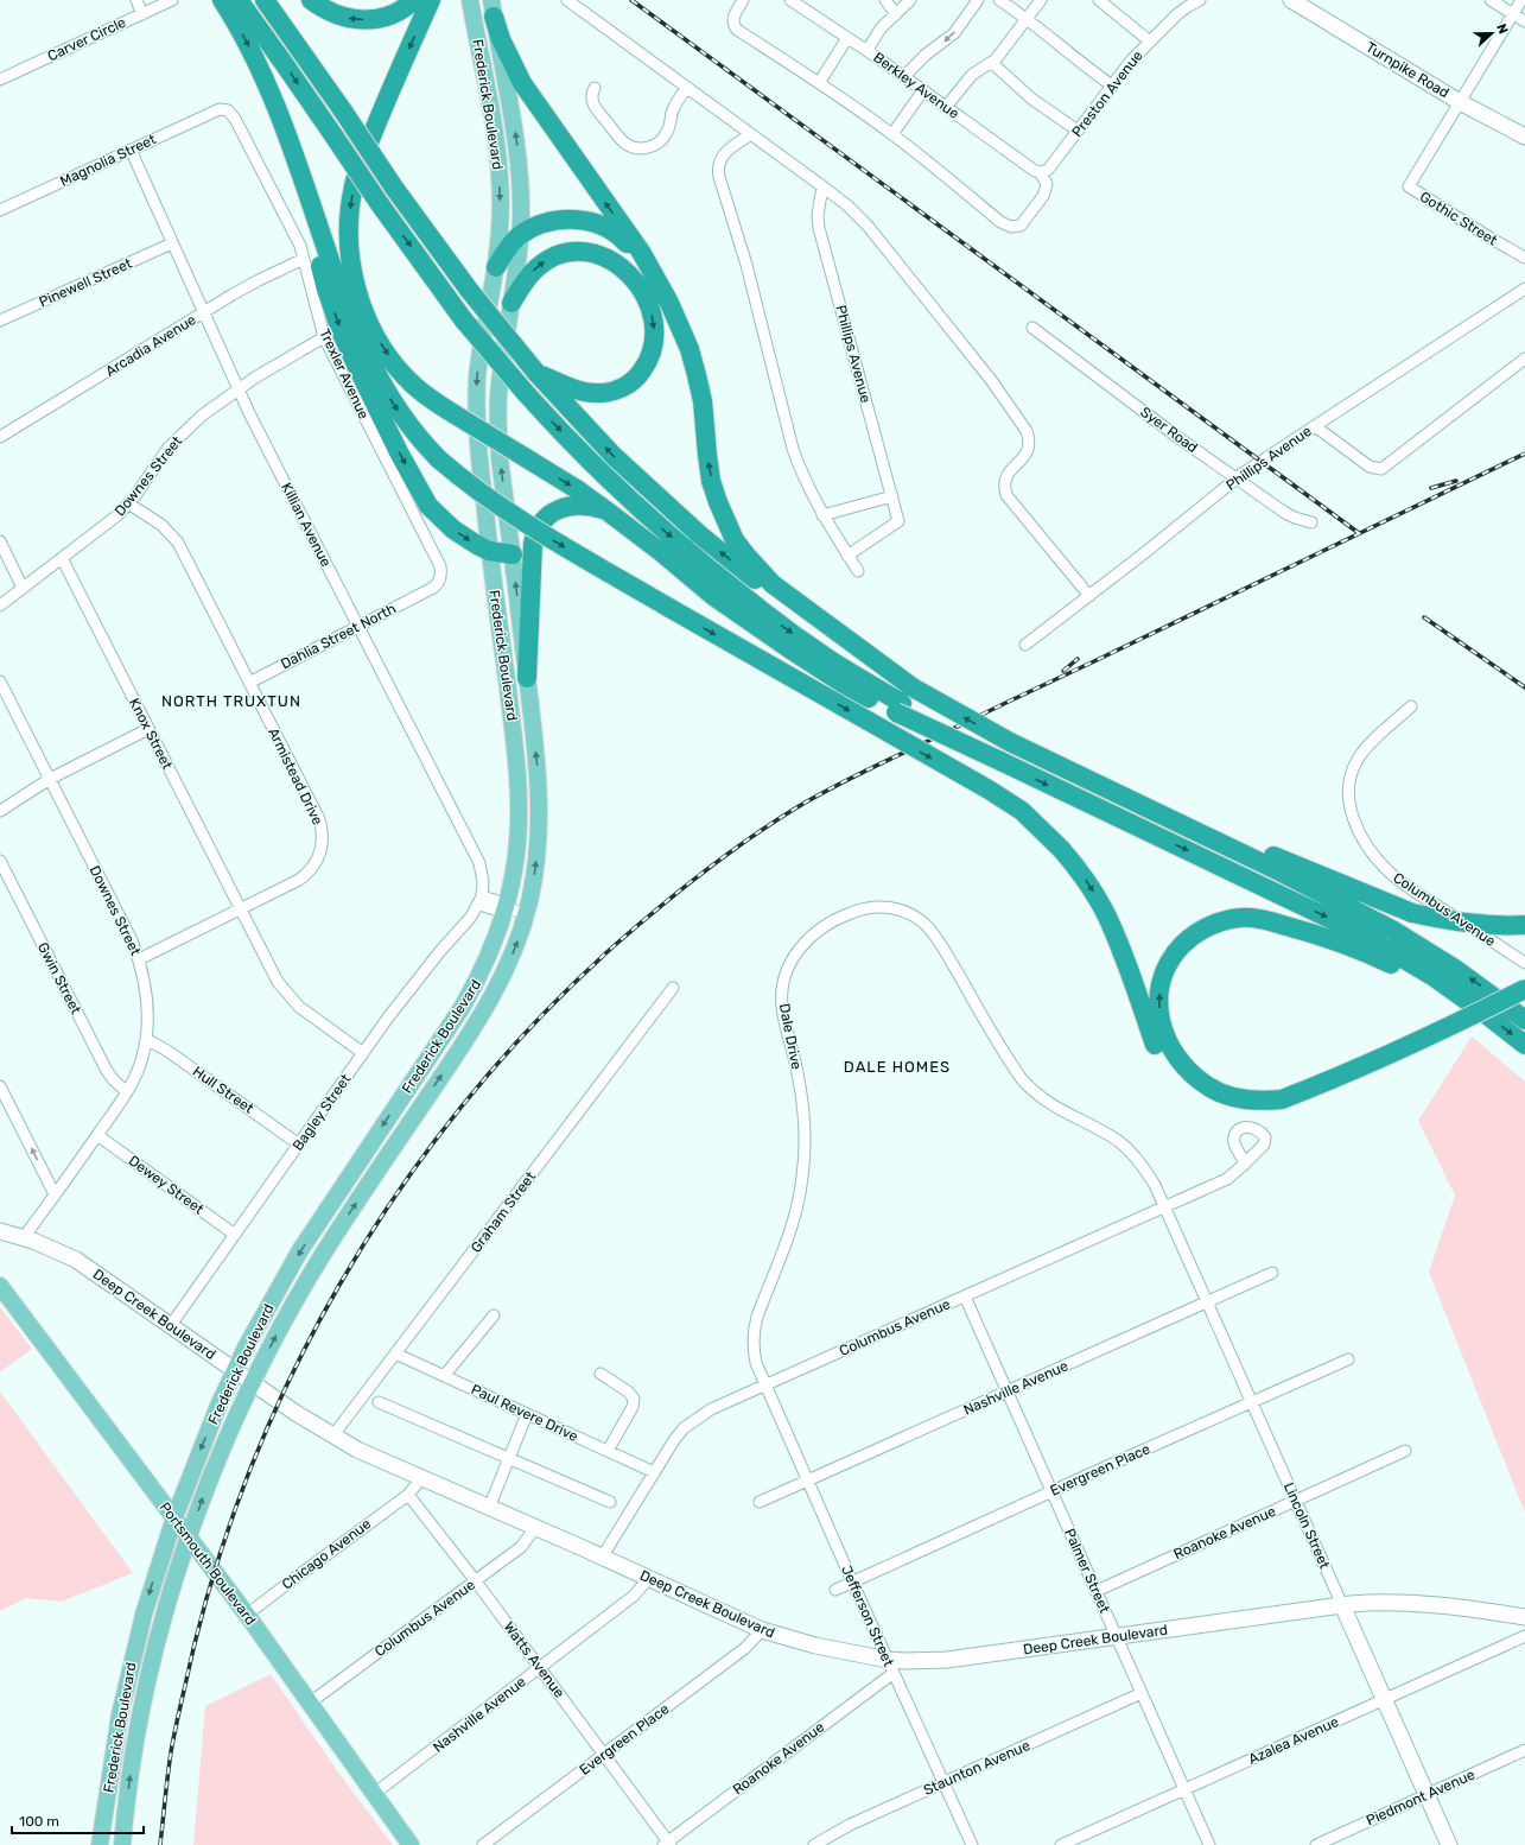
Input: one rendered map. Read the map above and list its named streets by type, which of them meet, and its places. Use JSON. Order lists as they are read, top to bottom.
{
  "streets": {
    "main road": ["Frederick Boulevard", "Portsmouth Boulevard"],
    "street": [
      "Carver Circle",
      "Turnpike Road",
      "Berkley Avenue",
      "Preston Avenue",
      "Magnolia Street",
      "Gothic Street",
      "Pinewell Street",
      "Arcadia Avenue",
      "Phillips Avenue",
      "Trexler Avenue",
      "Syer Road",
      "Downes Street",
      "Killian Avenue",
      "Dahlia Street North",
      "Knox Street",
      "Armistead Drive",
      "Columbus Avenue",
      "Gwin Street",
      "Dale Drive",
      "Hull Street",
      "Bagley Street",
      "Dewey Street",
      "Graham Street",
      "Deep Creek Boulevard",
      "Nashville Avenue",
      "Paul Revere Drive",
      "Evergreen Place",
      "Lincoln Street",
      "Roanoke Avenue",
      "Chicago Avenue",
      "Palmer Street",
      "Jefferson Street",
      "Watts Avenue",
      "Azalea Avenue",
      "Staunton Avenue",
      "Piedmont Avenue"
    ]
  },
  "crossings": [
    ["Turnpike Road", "Gothic Street"],
    ["Berkley Avenue", "Preston Avenue"],
    ["Frederick Boulevard", "Deep Creek Boulevard"],
    ["Frederick Boulevard", "Portsmouth Boulevard"],
    ["Magnolia Street", "Trexler Avenue"],
    ["Magnolia Street", "Killian Avenue"],
    ["Pinewell Street", "Killian Avenue"],
    ["Arcadia Avenue", "Trexler Avenue"],
    ["Arcadia Avenue", "Killian Avenue"],
    ["Phillips Avenue", "Syer Road"],
    ["Trexler Avenue", "Downes Street"],
    ["Trexler Avenue", "Dahlia Street North"],
    ["Downes Street", "Killian Avenue"],
    ["Downes Street", "Knox Street"],
    ["Downes Street", "Armistead Drive"],
    ["Downes Street", "Gwin Street"],
    ["Downes Street", "Hull Street"],
    ["Downes Street", "Dewey Street"],
    ["Downes Street", "Deep Creek Boulevard"],
    ["Killian Avenue", "Dahlia Street North"],
    ["Killian Avenue", "Bagley Street"],
    ["Dahlia Street North", "Armistead Drive"],
    ["Knox Street", "Armistead Drive"],
    ["Columbus Avenue", "Dale Drive"],
    ["Columbus Avenue", "Deep Creek Boulevard"],
    ["Columbus Avenue", "Paul Revere Drive"],
    ["Columbus Avenue", "Lincoln Street"],
    ["Columbus Avenue", "Portsmouth Boulevard"],
    ["Columbus Avenue", "Palmer Street"],
    ["Columbus Avenue", "Jefferson Street"],
    ["Columbus Avenue", "Watts Avenue"],
    ["Dale Drive", "Lincoln Street"],
    ["Dale Drive", "Jefferson Street"],
    ["Hull Street", "Bagley Street"],
    ["Bagley Street", "Dewey Street"],
    ["Bagley Street", "Deep Creek Boulevard"],
    ["Graham Street", "Deep Creek Boulevard"],
    ["Graham Street", "Paul Revere Drive"],
    ["Deep Creek Boulevard", "Nashville Avenue"],
    ["Deep Creek Boulevard", "Evergreen Place"],
    ["Deep Creek Boulevard", "Lincoln Street"],
    ["Deep Creek Boulevard", "Roanoke Avenue"],
    ["Deep Creek Boulevard", "Palmer Street"],
    ["Deep Creek Boulevard", "Jefferson Street"],
    ["Nashville Avenue", "Lincoln Street"],
    ["Nashville Avenue", "Portsmouth Boulevard"],
    ["Nashville Avenue", "Palmer Street"],
    ["Nashville Avenue", "Jefferson Street"],
    ["Nashville Avenue", "Watts Avenue"],
    ["Evergreen Place", "Lincoln Street"],
    ["Evergreen Place", "Palmer Street"],
    ["Evergreen Place", "Jefferson Street"],
    ["Evergreen Place", "Watts Avenue"],
    ["Lincoln Street", "Roanoke Avenue"],
    ["Lincoln Street", "Azalea Avenue"],
    ["Lincoln Street", "Piedmont Avenue"],
    ["Roanoke Avenue", "Palmer Street"],
    ["Roanoke Avenue", "Jefferson Street"],
    ["Roanoke Avenue", "Watts Avenue"],
    ["Chicago Avenue", "Portsmouth Boulevard"],
    ["Chicago Avenue", "Watts Avenue"],
    ["Palmer Street", "Azalea Avenue"],
    ["Palmer Street", "Staunton Avenue"],
    ["Jefferson Street", "Staunton Avenue"]
  ],
  "districts": ["NORTH TRUXTUN", "DALE HOMES"],
  "scale_bar": "100 m",
  "north": "right"
}
